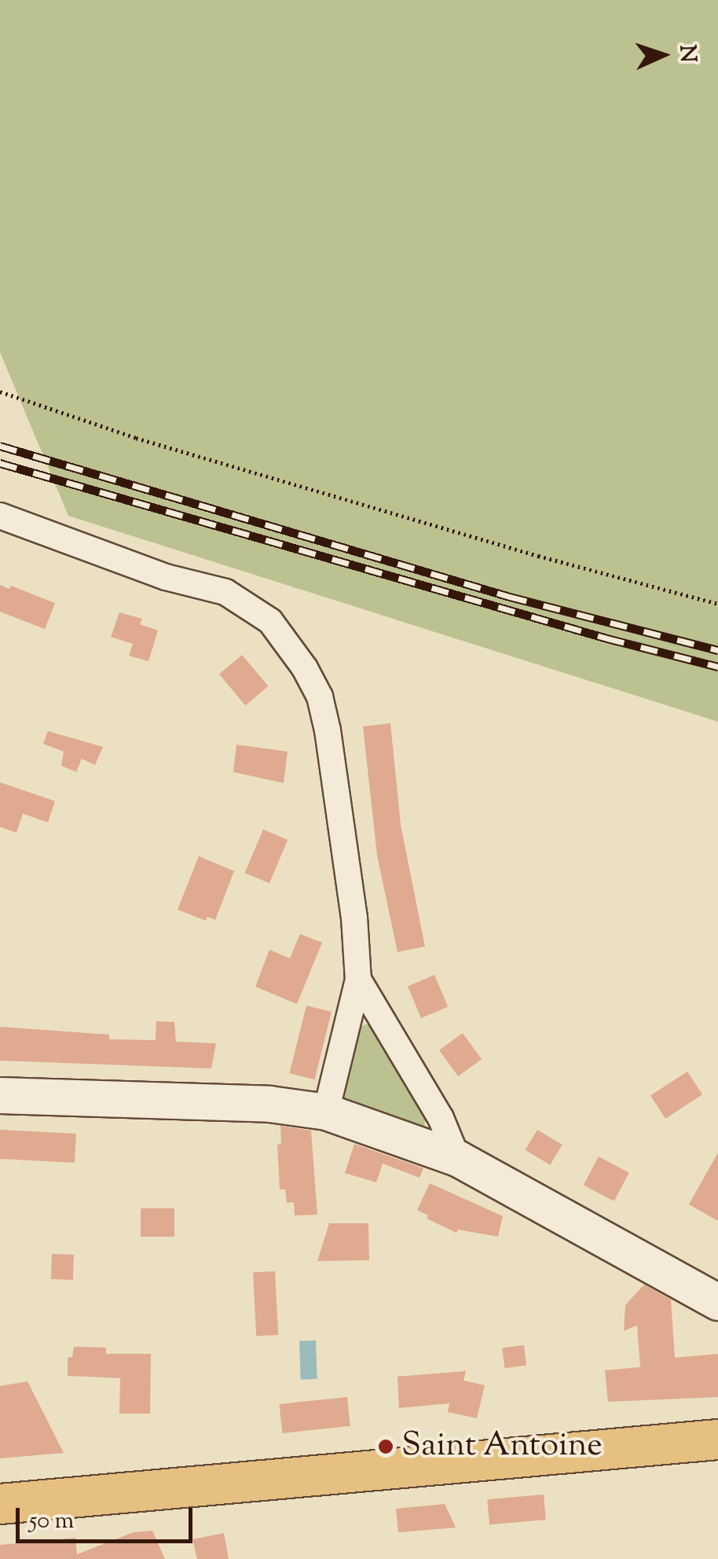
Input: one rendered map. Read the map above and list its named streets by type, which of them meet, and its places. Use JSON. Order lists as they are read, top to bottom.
{
  "places": ["Saint Antoine"],
  "scale_bar": "50 m",
  "north": "right"
}
